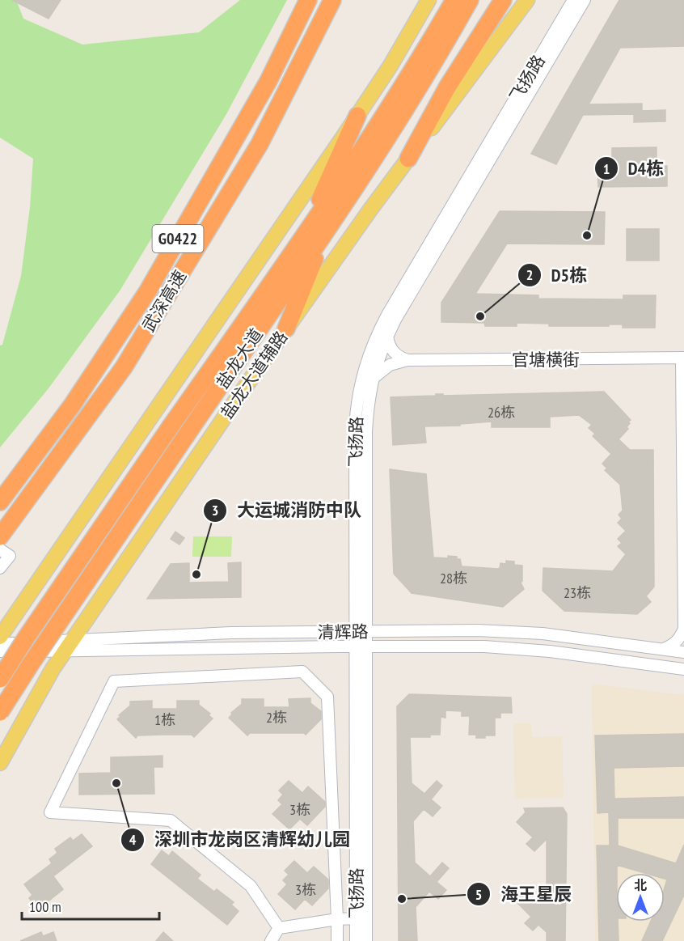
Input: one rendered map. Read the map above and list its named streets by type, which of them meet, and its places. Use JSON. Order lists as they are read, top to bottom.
{
  "streets": {
    "highway": ["G0422", "武深高速", "盐龙大道"],
    "main road": ["盐龙大道辅路"],
    "street": ["飞扬路", "官塘横街", "清辉路"]
  },
  "crossings": [
    ["飞扬路", "官塘横街"],
    ["飞扬路", "清辉路"],
    ["盐龙大道辅路", "清辉路"]
  ],
  "places": [
    "D4栋",
    "D5栋",
    "大运城消防中队",
    "深圳市龙岗区清辉幼儿园",
    "海王星辰"
  ],
  "house_numbers": [
    "26栋",
    "28栋",
    "23栋",
    "2栋",
    "1栋",
    "3栋",
    "3栋"
  ],
  "scale_bar": "100 m",
  "north": "top"
}
